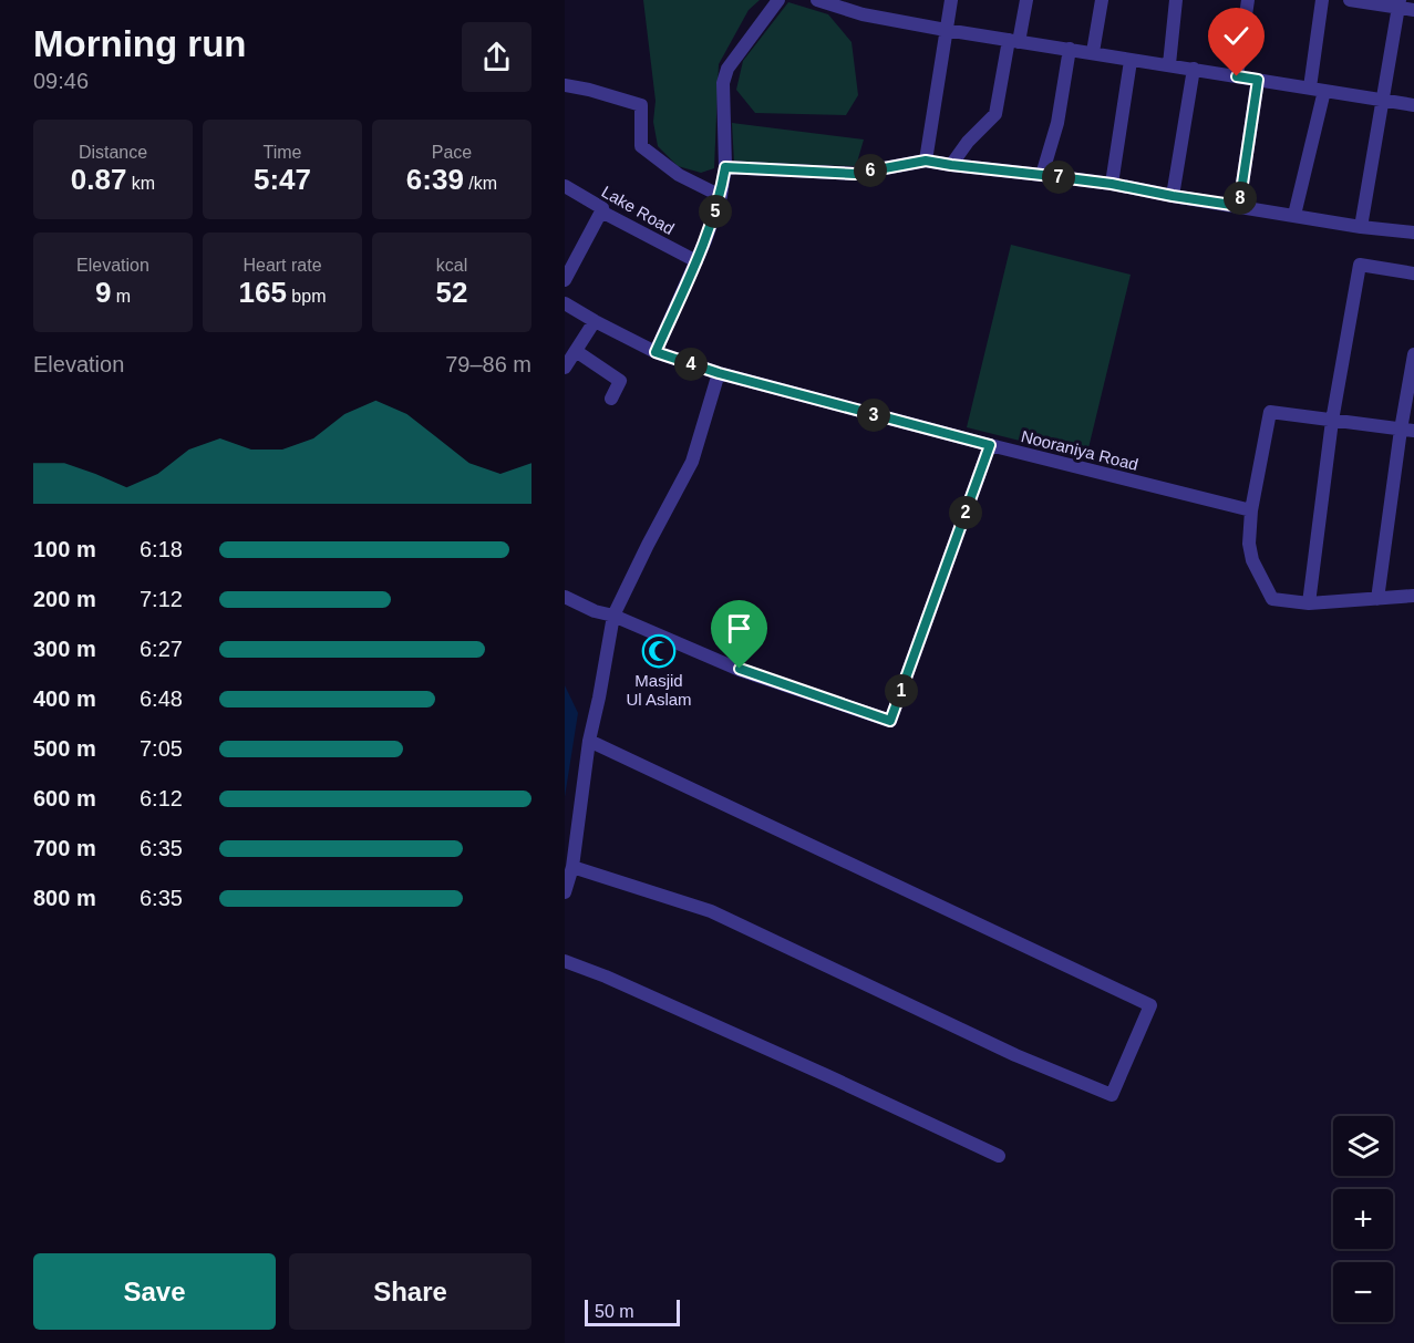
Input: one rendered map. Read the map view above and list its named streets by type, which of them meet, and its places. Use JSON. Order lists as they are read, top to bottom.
{
  "streets": {
    "street": ["Lake Road", "Nooraniya Road"]
  },
  "places": {
    "mosque": ["Masjid Ul Aslam"]
  },
  "scale_bar": "50 m",
  "page": {
    "heading": ["Morning run", "09:46"],
    "stats": [
      ["Distance", "0.87 km"],
      ["Time", "5:47"],
      ["Pace", "6:39 /km"],
      ["Elevation", "9 m"],
      ["Heart rate", "165 bpm"],
      ["kcal", "52"]
    ],
    "pins": [
      "6",
      "7",
      "8",
      "5",
      "4",
      "3",
      "2",
      "1"
    ],
    "chart": ["Elevation", "79–86 m"],
    "list": [
      {
        "name": "100 m",
        "note": "6:18"
      },
      {
        "name": "200 m",
        "note": "7:12"
      },
      {
        "name": "300 m",
        "note": "6:27"
      },
      {
        "name": "400 m",
        "note": "6:48"
      },
      {
        "name": "500 m",
        "note": "7:05"
      },
      {
        "name": "600 m",
        "note": "6:12"
      },
      {
        "name": "700 m",
        "note": "6:35"
      },
      {
        "name": "800 m",
        "note": "6:35"
      }
    ],
    "map_buttons": ["+", "−"],
    "buttons": ["Save", "Share"],
    "scale": "50 m"
  }
}
